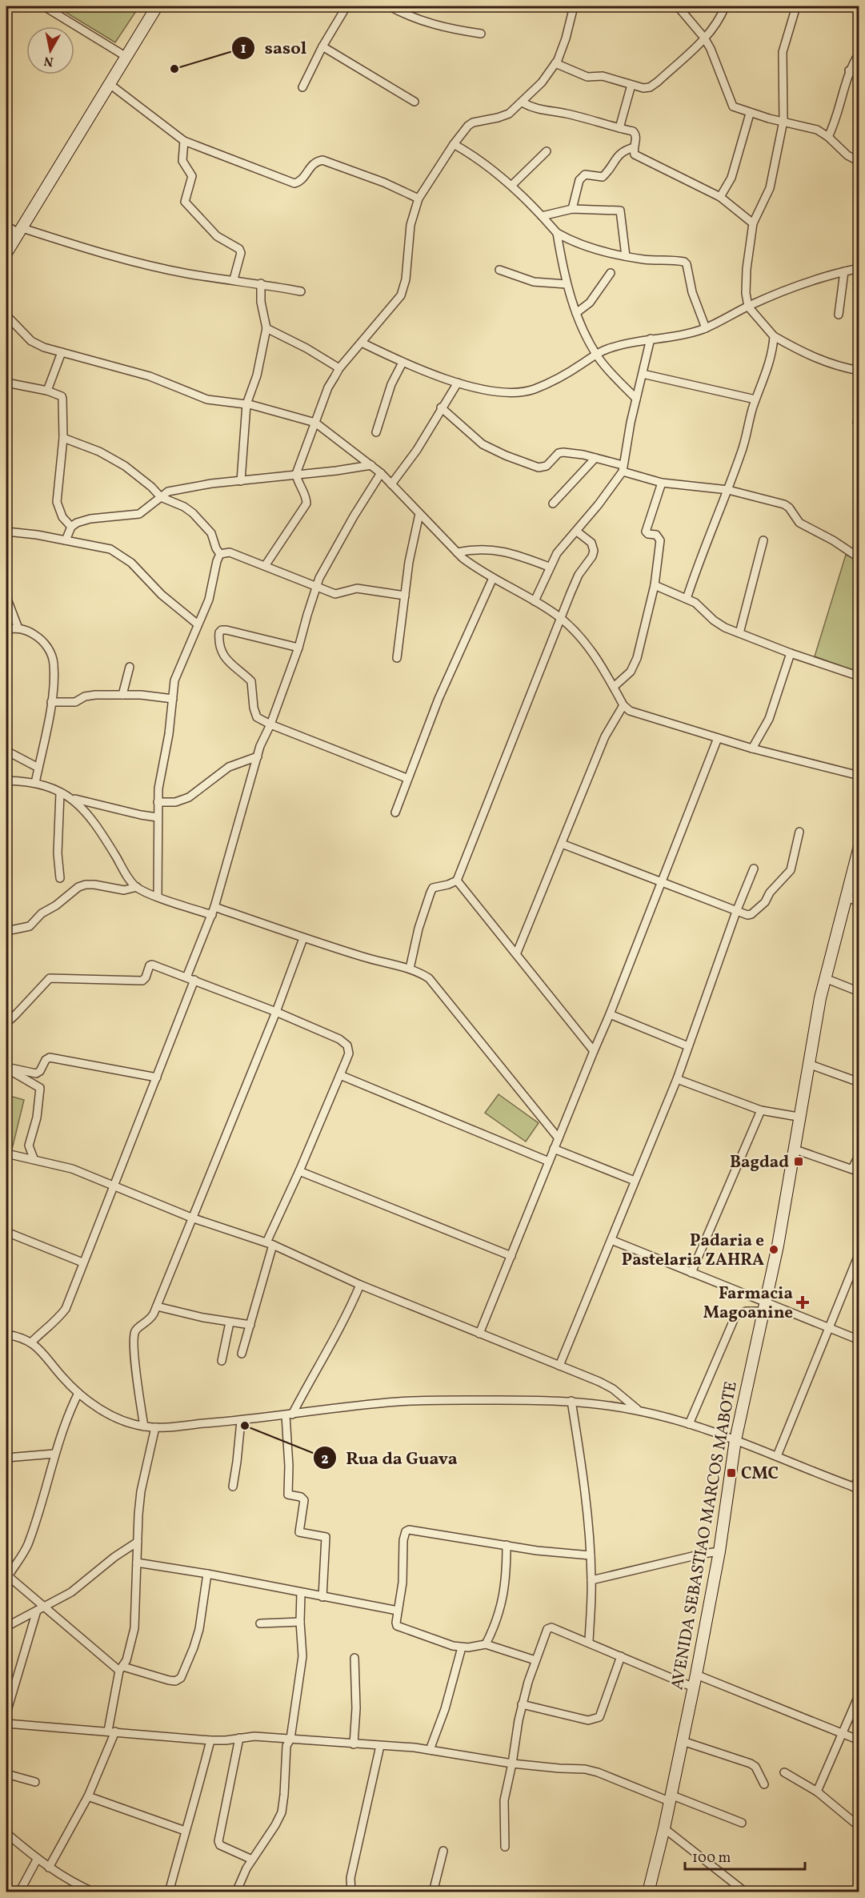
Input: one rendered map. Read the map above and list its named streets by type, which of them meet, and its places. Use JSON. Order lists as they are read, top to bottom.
{
  "streets": {
    "main road": ["AVENIDA SEBASTIAO MARCOS MABOTE"]
  },
  "places": {
    "other": ["sasol", "Padaria e Pastelaria ZAHRA", "Rua da Guava"],
    "transit": ["Bagdad", "CMC"],
    "health": ["Farmacia Magoanine"]
  },
  "scale_bar": "100 m",
  "north": "bottom"
}
